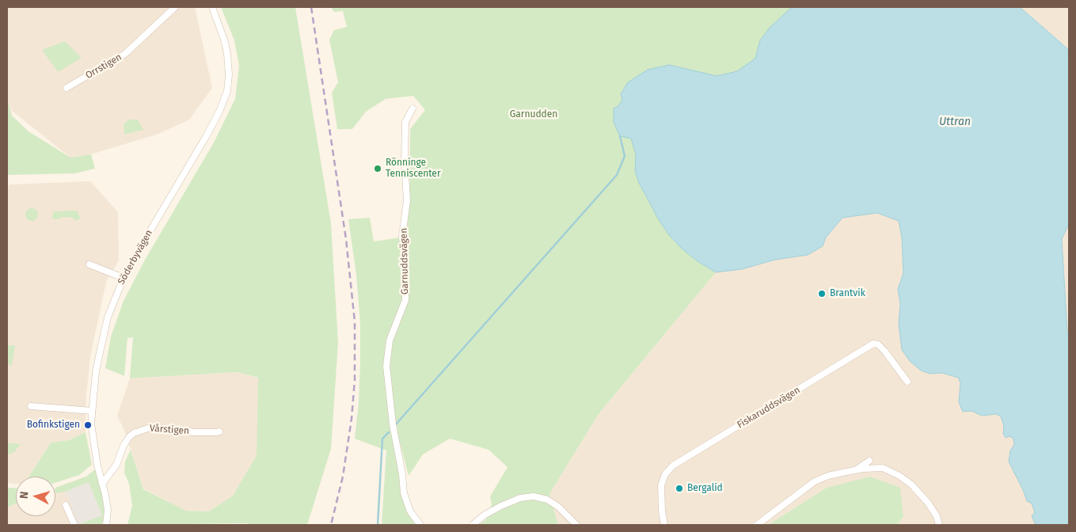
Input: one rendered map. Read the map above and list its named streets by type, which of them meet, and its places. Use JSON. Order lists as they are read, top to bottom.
{
  "streets": {
    "street": [
      "Orrstigen",
      "Söderbyvägen",
      "Garnuddsvägen",
      "Fiskaruddsvägen",
      "Vårstigen"
    ]
  },
  "crossings": [
    ["Söderbyvägen", "Vårstigen"]
  ],
  "water": ["Uttran"],
  "parks": ["Garnudden"],
  "places": [
    "Rönninge Tenniscenter",
    "Brantvik",
    "Bofinkstigen",
    "Bergalid"
  ],
  "north": "left"
}
